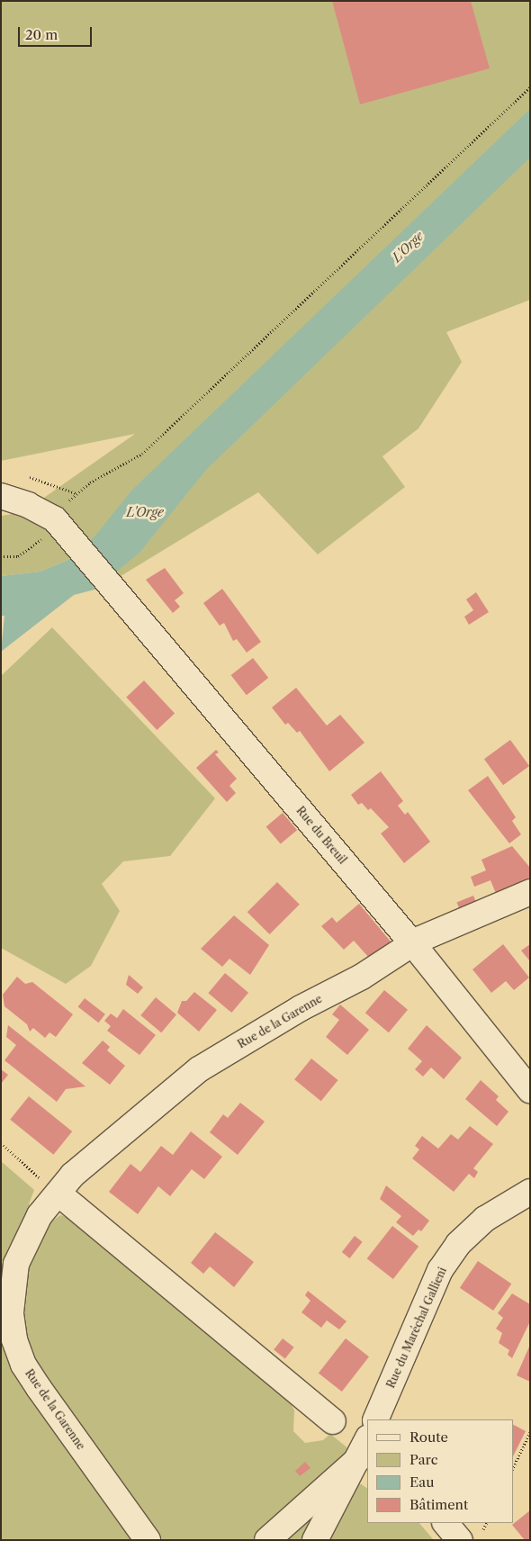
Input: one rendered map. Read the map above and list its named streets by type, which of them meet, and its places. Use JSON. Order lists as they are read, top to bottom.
{
  "streets": {
    "main road": ["Rue du Breuil", "Rue de la Garenne", "Rue du Maréchal Gallieni"]
  },
  "crossings": [
    ["Rue du Breuil", "Rue de la Garenne"]
  ],
  "water": ["L'Orge"],
  "legend": [
    "Route",
    "Parc",
    "Eau",
    "Bâtiment"
  ],
  "scale_bar": "20 m"
}
